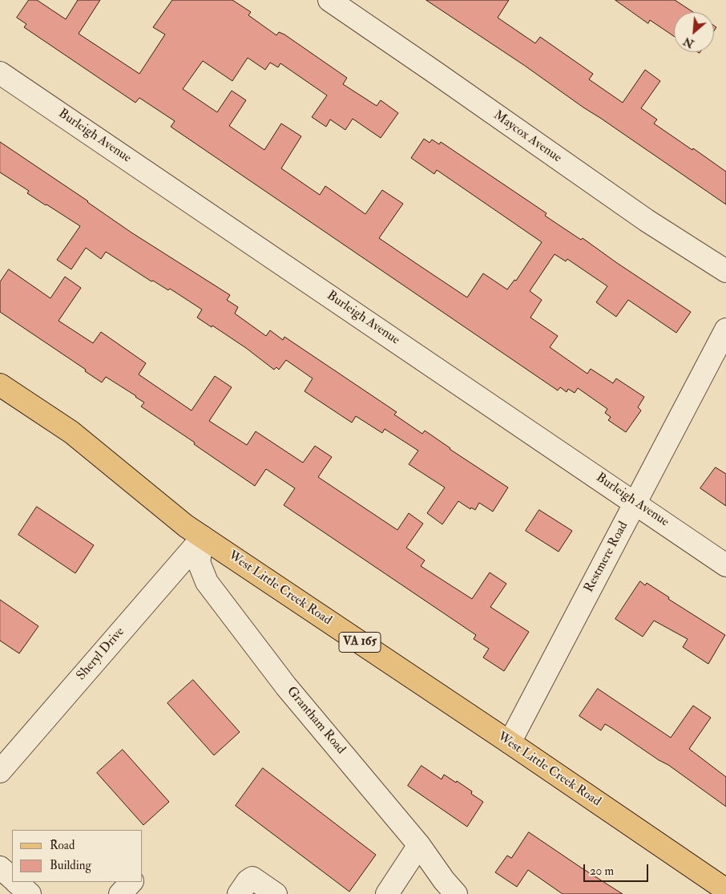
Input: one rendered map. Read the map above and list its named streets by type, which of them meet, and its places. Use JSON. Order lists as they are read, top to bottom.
{
  "streets": {
    "main road": ["West Little Creek Road", "VA 165"],
    "street": [
      "Burleigh Avenue",
      "Maycox Avenue",
      "Restmere Road",
      "Sheryl Drive",
      "Grantham Road"
    ]
  },
  "crossings": [
    ["Burleigh Avenue", "Restmere Road"],
    ["Restmere Road", "West Little Creek Road"],
    ["West Little Creek Road", "Sheryl Drive"],
    ["West Little Creek Road", "Grantham Road"],
    ["Sheryl Drive", "Grantham Road"]
  ],
  "legend": ["Road", "Building"],
  "scale_bar": "20 m",
  "north": "bottom left"
}
